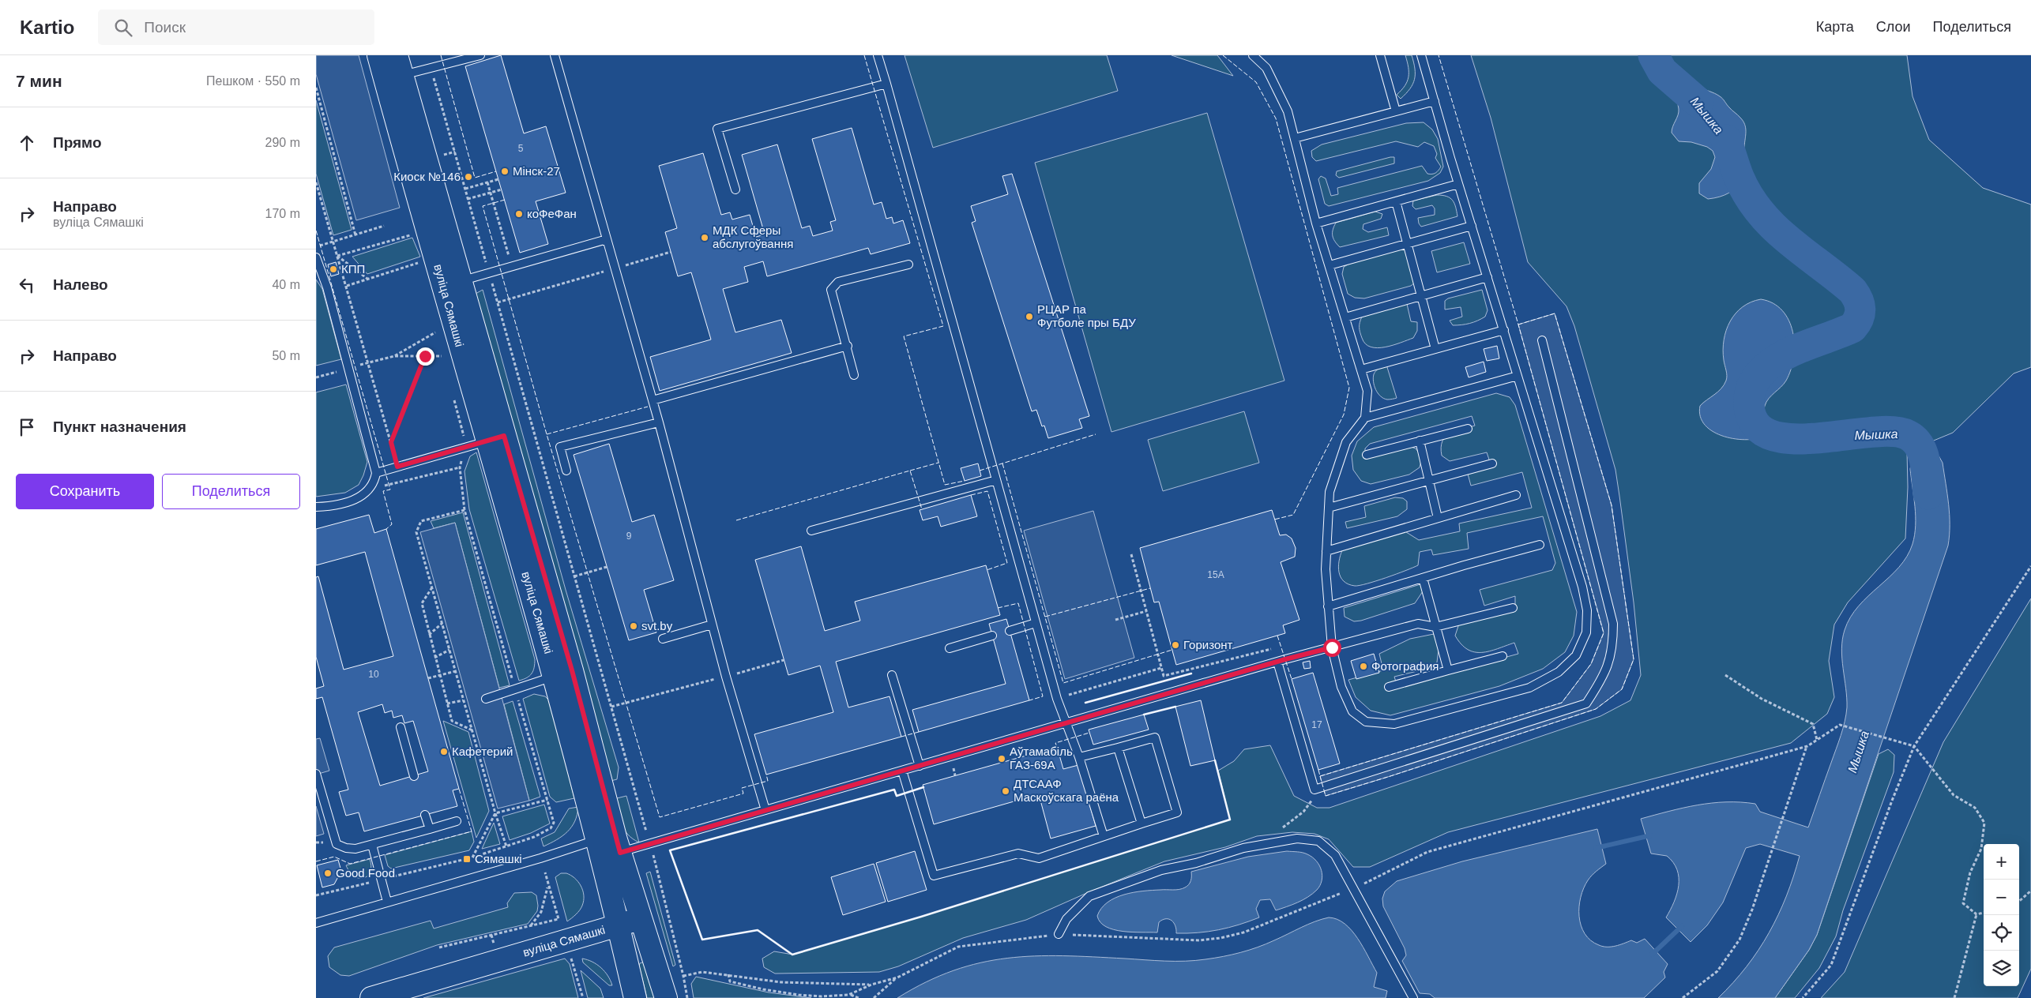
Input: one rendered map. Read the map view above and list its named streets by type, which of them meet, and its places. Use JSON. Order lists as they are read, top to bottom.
{
  "streets": {
    "main road": ["вуліца Сямашкі"]
  },
  "water": ["Мышка"],
  "places": {
    "other": [
      "Мінск-27",
      "Киоск №146",
      "коФеФан",
      "МДК Сферы абслугоўвання",
      "КПП",
      "РЦАР па Футболе пры БДУ",
      "svt.by",
      "Горизонт",
      "Фотография",
      "Кафетерий",
      "Аўтамабіль ГАЗ-69А",
      "ДТСААФ Маскоўскага раёна",
      "Good Food"
    ],
    "transit": ["Сямашкі"]
  },
  "house_numbers": [
    "5",
    "9",
    "15А",
    "10",
    "17"
  ],
  "page": {
    "header": "Kartio",
    "search": "Поиск",
    "nav": ["Карта", "Слои", "Поделиться"],
    "heading": ["7 мин", "Пешком · 550 m"],
    "list": [
      ["Прямо", "290 m"],
      ["Направо", "вуліца Сямашкі", "170 m"],
      ["Налево", "40 m"],
      ["Направо", "50 m"],
      "Пункт назначения"
    ],
    "buttons": ["Сохранить", "Поделиться"],
    "map_buttons": ["+", "−"]
  }
}
